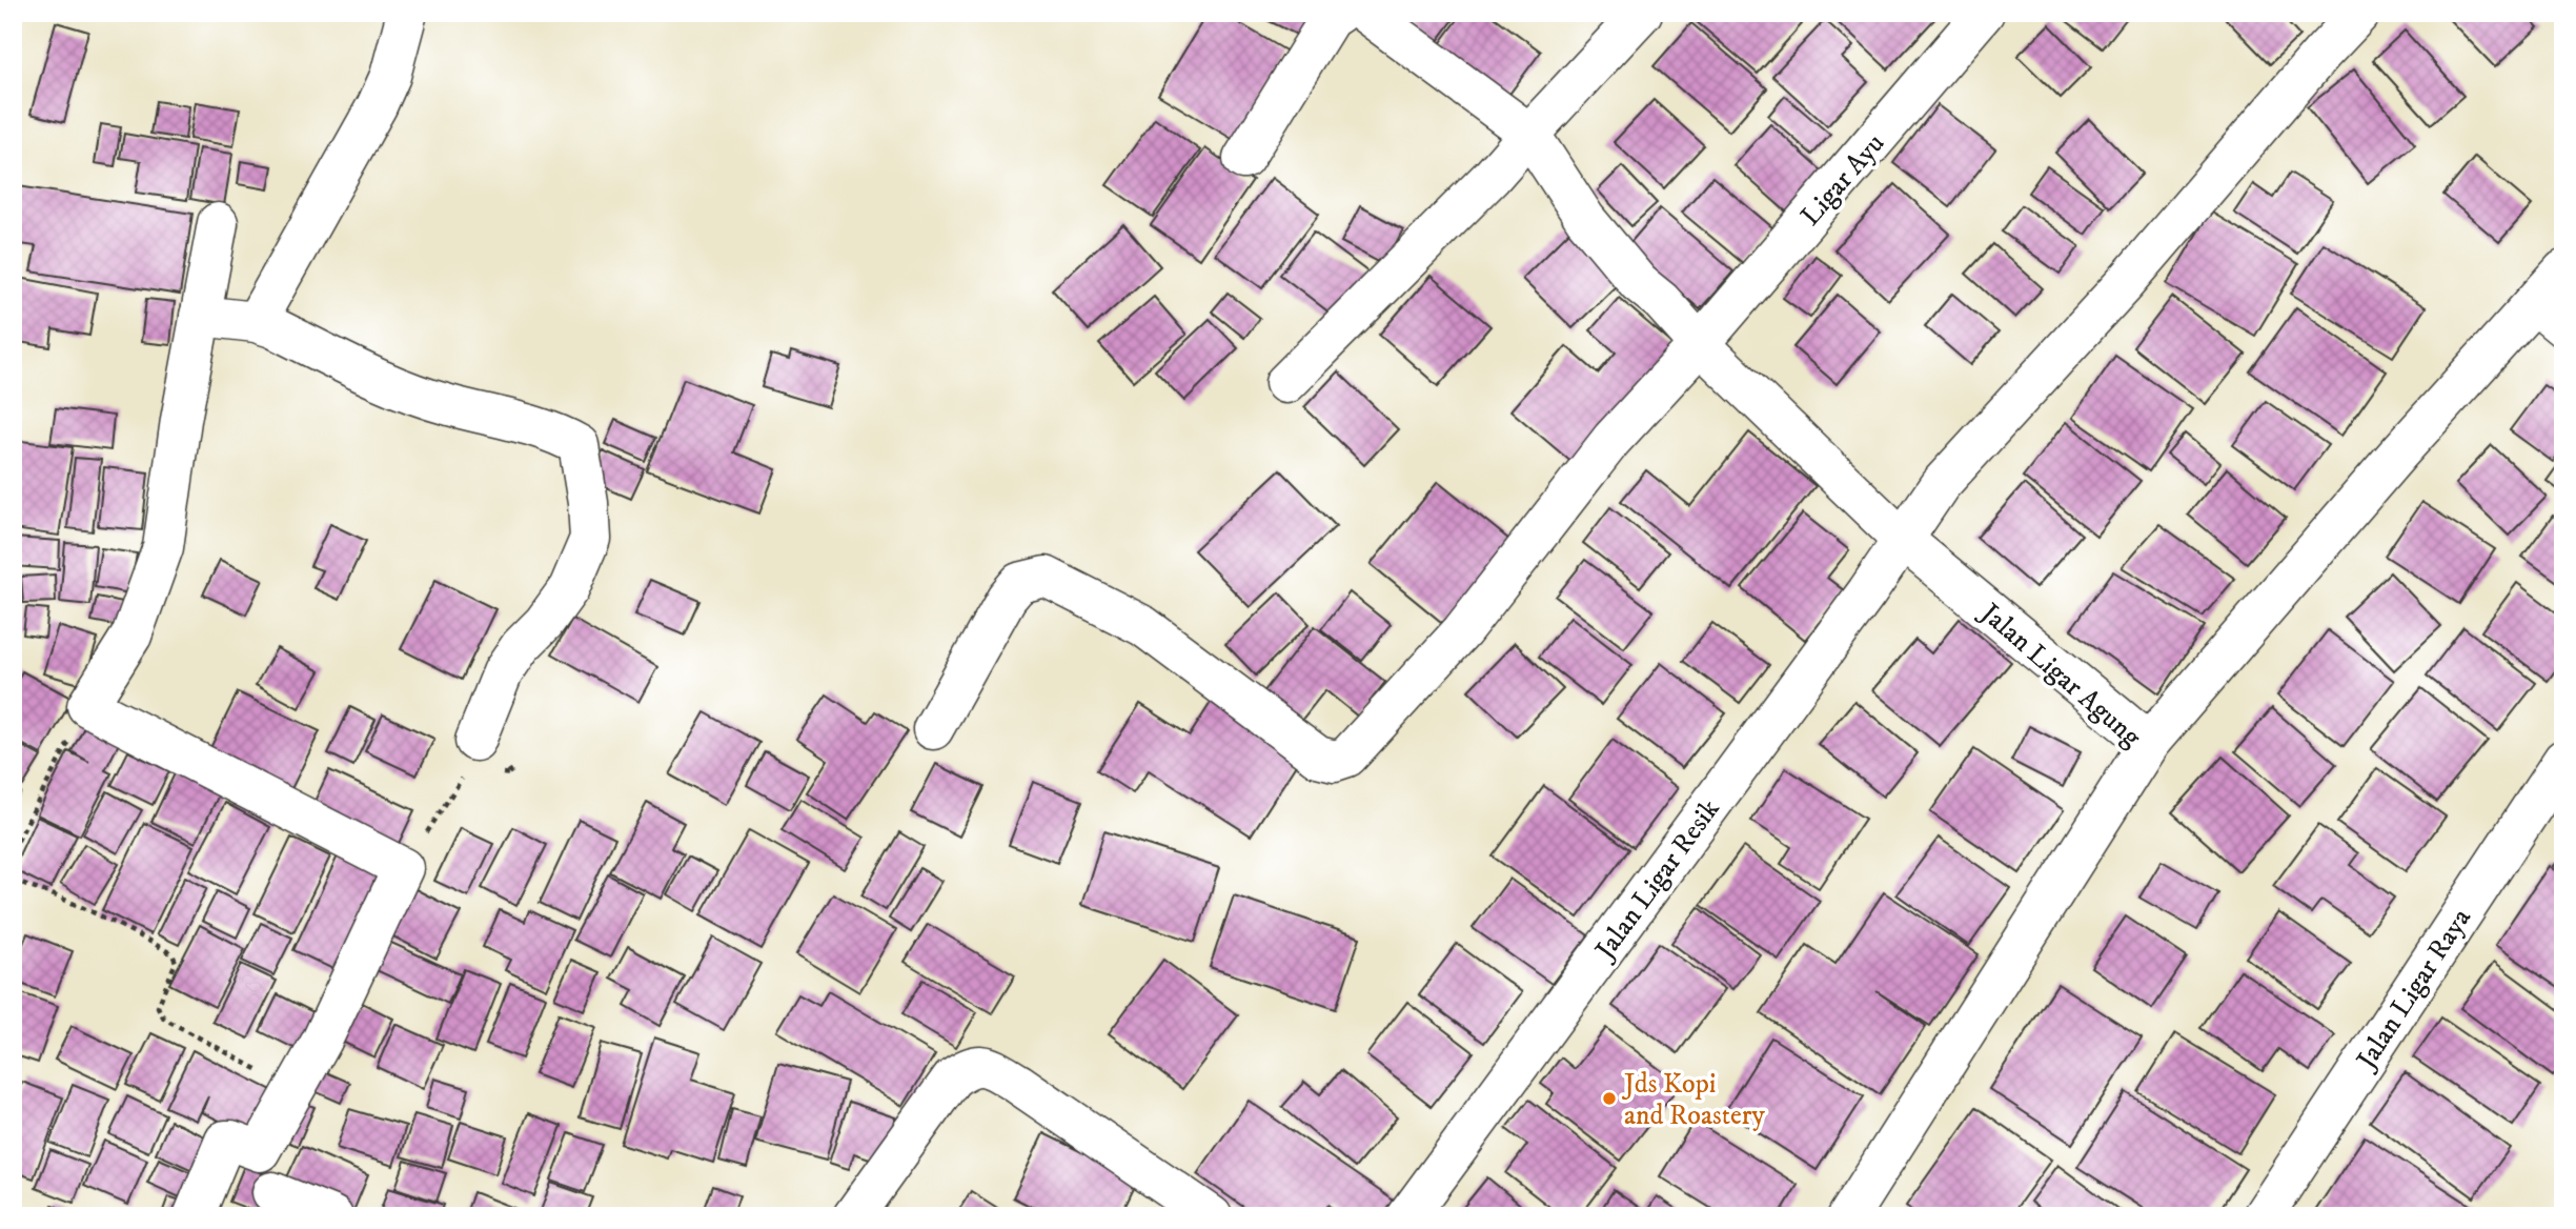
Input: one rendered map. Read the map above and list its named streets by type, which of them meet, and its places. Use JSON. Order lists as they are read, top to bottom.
{
  "streets": {
    "street": [
      "Ligar Ayu",
      "Jalan Ligar Agung",
      "Jalan Ligar Resik",
      "Jalan Ligar Raya"
    ]
  },
  "crossings": [
    ["Ligar Ayu", "Jalan Ligar Agung"],
    ["Jalan Ligar Agung", "Jalan Ligar Resik"]
  ],
  "places": ["Jds Kopi and Roastery"]
}
